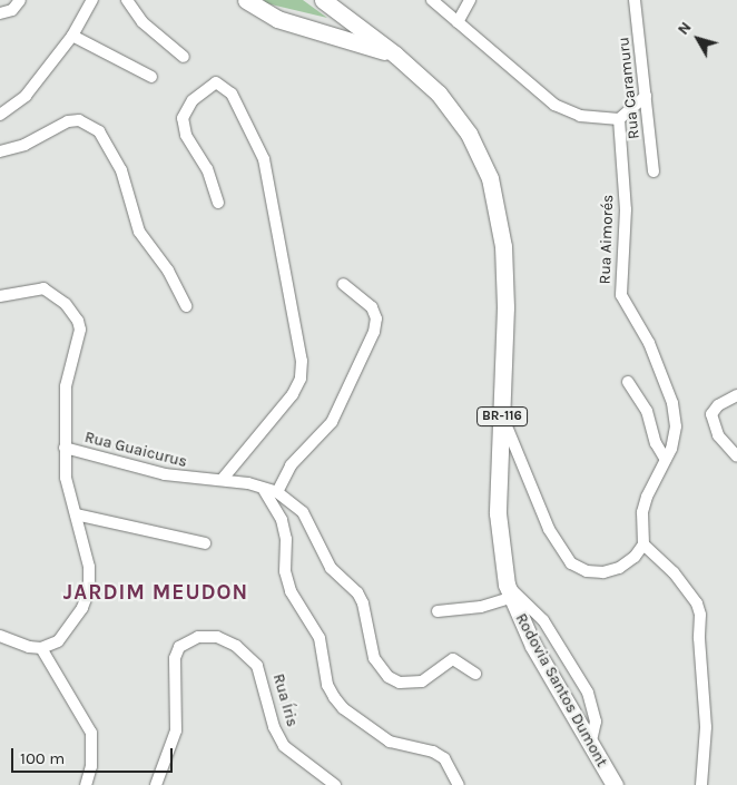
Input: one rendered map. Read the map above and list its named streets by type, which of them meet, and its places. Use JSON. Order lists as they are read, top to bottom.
{
  "streets": {
    "highway": ["BR-116", "Rodovia Santos Dumont"],
    "street": [
      "Rua Caramuru",
      "Rua Aimorés",
      "Rua Guaicurus",
      "Rua Íris"
    ]
  },
  "districts": ["JARDIM MEUDON"],
  "scale_bar": "100 m",
  "north": "top left"
}
